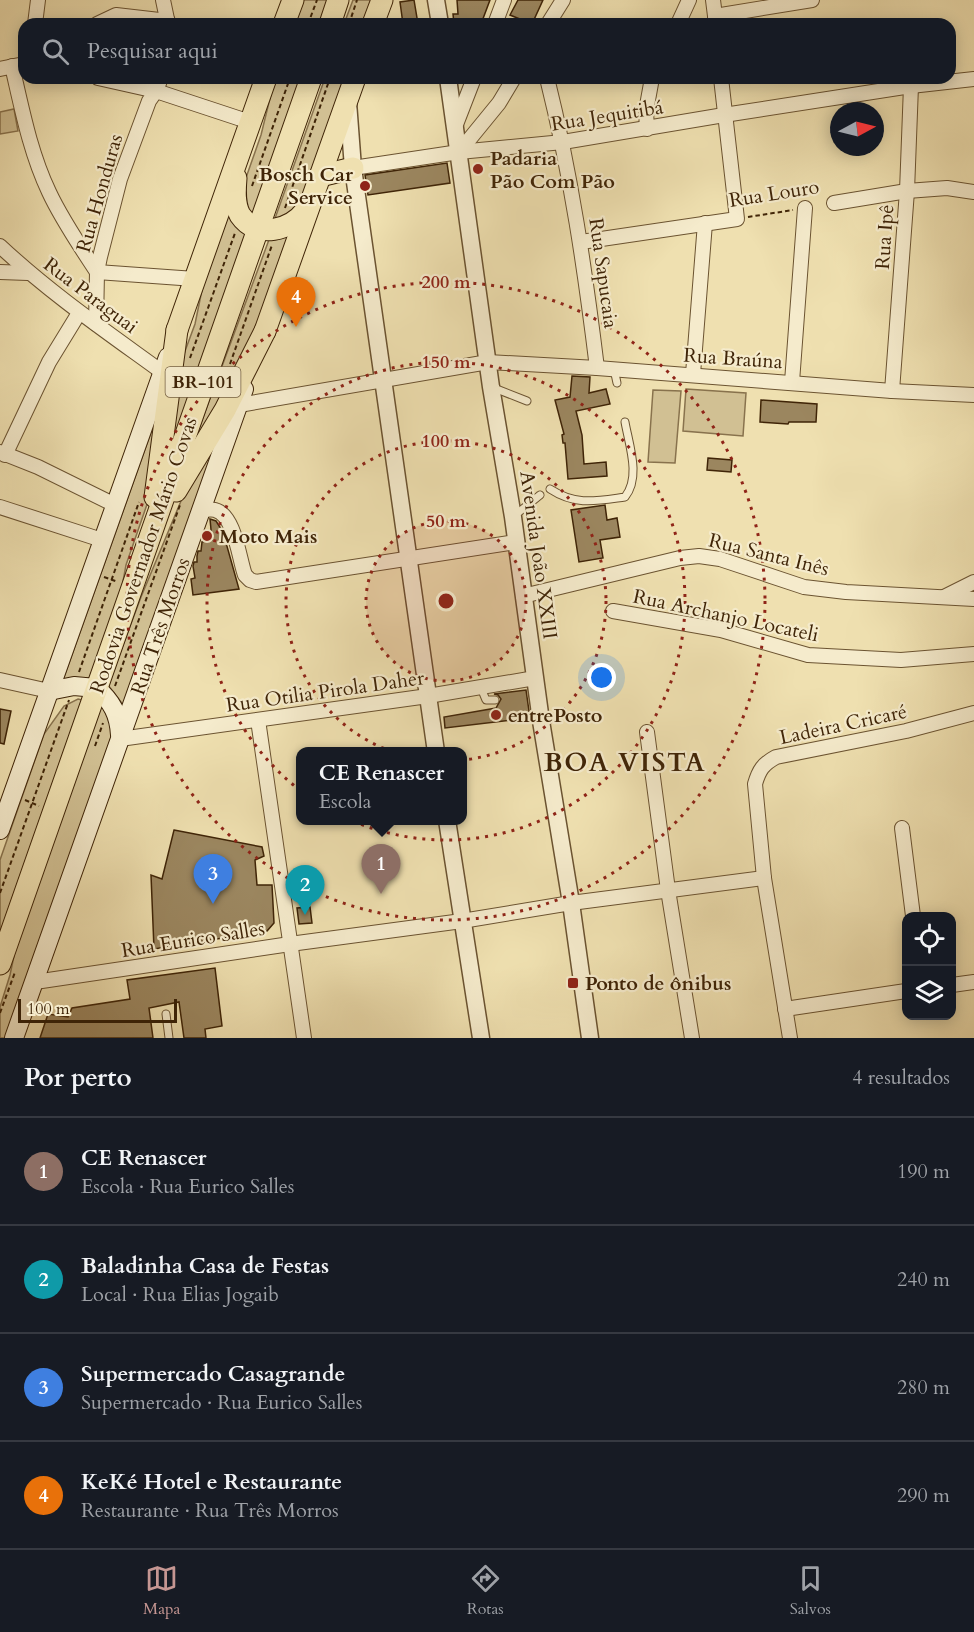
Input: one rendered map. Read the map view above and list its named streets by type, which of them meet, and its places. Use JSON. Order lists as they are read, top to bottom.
{
  "streets": {
    "main road": ["BR-101", "Rodovia Governador Mário Covas", "Rua Três Morros"],
    "street": [
      "Rua Jequitibá",
      "Rua Honduras",
      "Rua Louro",
      "Rua Ipê",
      "Rua Sapucaia",
      "Rua Paraguai",
      "Rua Braúna",
      "Rua Santa Inês",
      "Avenida João XXIII",
      "Rua Archanjo Locateli",
      "Rua Otilia Pirola Daher",
      "Ladeira Cricaré",
      "Rua Eurico Salles"
    ]
  },
  "crossings": [
    ["Rua Jequitibá", "Rua Ipê"],
    ["Rua Jequitibá", "Rua Sapucaia"],
    ["Rua Jequitibá", "Avenida João XXIII"],
    ["Rua Honduras", "Rua Paraguai"],
    ["Rua Louro", "Rua Ipê"],
    ["Rua Louro", "Rua Sapucaia"],
    ["Rua Ipê", "Rua Braúna"],
    ["Rua Sapucaia", "Rua Braúna"],
    ["Rua Braúna", "Avenida João XXIII"],
    ["Rua Braúna", "Rua Três Morros"],
    ["Rua Santa Inês", "Avenida João XXIII"],
    ["Avenida João XXIII", "Rua Otilia Pirola Daher"],
    ["Avenida João XXIII", "Rua Eurico Salles"],
    ["Rua Três Morros", "Rua Otilia Pirola Daher"],
    ["Rua Três Morros", "Rua Eurico Salles"],
    ["Ladeira Cricaré", "Rua Eurico Salles"]
  ],
  "districts": ["BOA VISTA"],
  "places": {
    "other": [
      "Padaria Pão Com Pão",
      "Bosch Car Service",
      "Moto Mais",
      "entrePosto"
    ],
    "transit": ["Ponto de ônibus"]
  },
  "scale_bar": "100 m",
  "north": "right",
  "page": {
    "search": "Pesquisar aqui",
    "pins": [
      "4",
      "1",
      "3",
      "2"
    ],
    "popup": ["CE Renascer", "Escola"],
    "scale": "100 m",
    "heading": ["Por perto", "4 resultados"],
    "list": [
      {
        "mark": "1",
        "name": "CE Renascer",
        "note": "Escola · Rua Eurico Salles",
        "value": "190 m"
      },
      {
        "mark": "2",
        "name": "Baladinha Casa de Festas",
        "note": "Local · Rua Elias Jogaib",
        "value": "240 m"
      },
      {
        "mark": "3",
        "name": "Supermercado Casagrande",
        "note": "Supermercado · Rua Eurico Salles",
        "value": "280 m"
      },
      {
        "mark": "4",
        "name": "KeKé Hotel e Restaurante",
        "note": "Restaurante · Rua Três Morros",
        "value": "290 m"
      }
    ],
    "nav": ["Mapa", "Rotas", "Salvos"]
  },
  "rings": [
    "200 m",
    "150 m",
    "100 m",
    "50 m"
  ]
}
